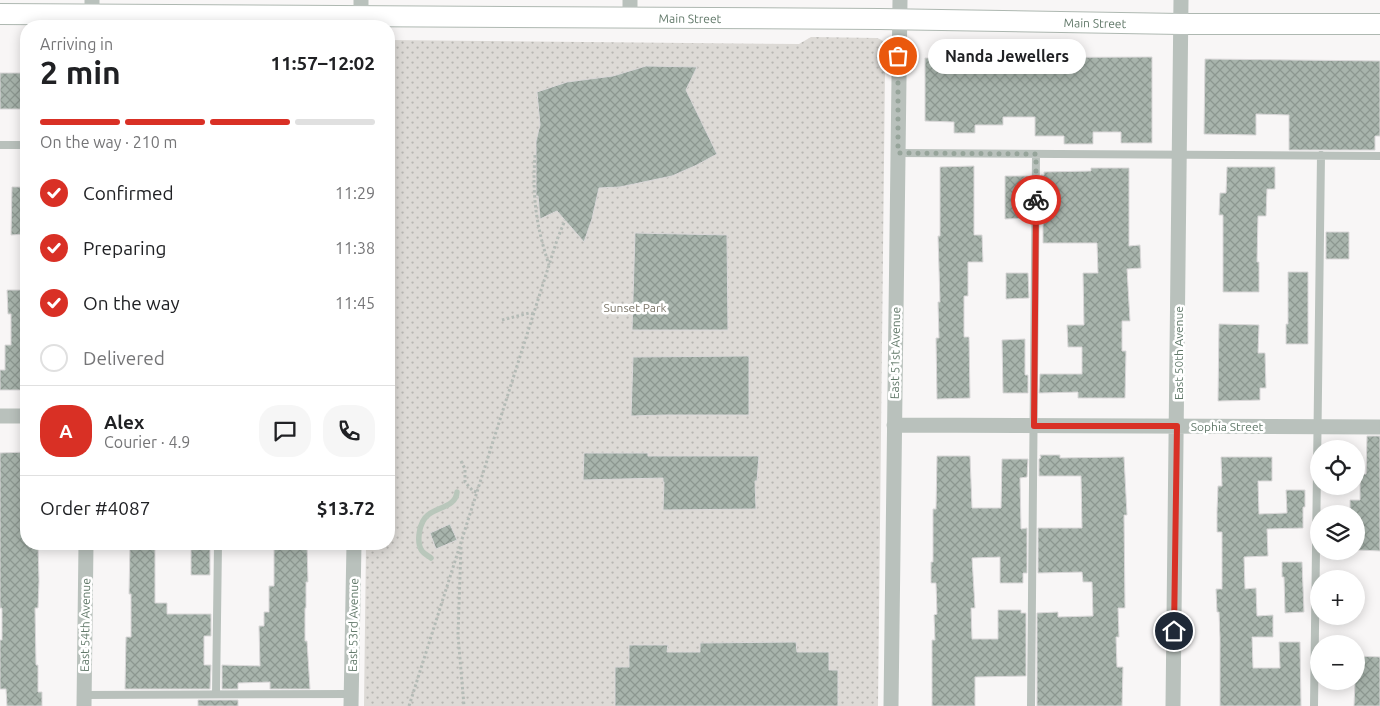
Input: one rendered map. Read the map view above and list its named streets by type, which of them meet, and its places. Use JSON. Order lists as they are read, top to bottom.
{
  "streets": {
    "main road": ["Main Street"],
    "street": [
      "East 51st Avenue",
      "East 50th Avenue",
      "Sophia Street",
      "East 54th Avenue",
      "East 53rd Avenue"
    ]
  },
  "crossings": [
    ["Main Street", "East 51st Avenue"],
    ["Main Street", "East 50th Avenue"],
    ["East 51st Avenue", "Sophia Street"],
    ["East 50th Avenue", "Sophia Street"]
  ],
  "parks": ["Sunset Park"],
  "places": ["Nanda Jewellers"],
  "page": {
    "heading": ["2 min", "Arriving in", "11:57–12:02"],
    "panel": [
      "Alex",
      "Courier · 4.9",
      "Order #4087",
      "$13.72"
    ],
    "bubble": "Nanda Jewellers",
    "bar": "On the way · 210 m",
    "list": [
      ["Confirmed", "11:29"],
      ["Preparing", "11:38"],
      ["On the way", "11:45"],
      "Delivered"
    ],
    "round": "A",
    "map_buttons": ["+", "−"]
  }
}
